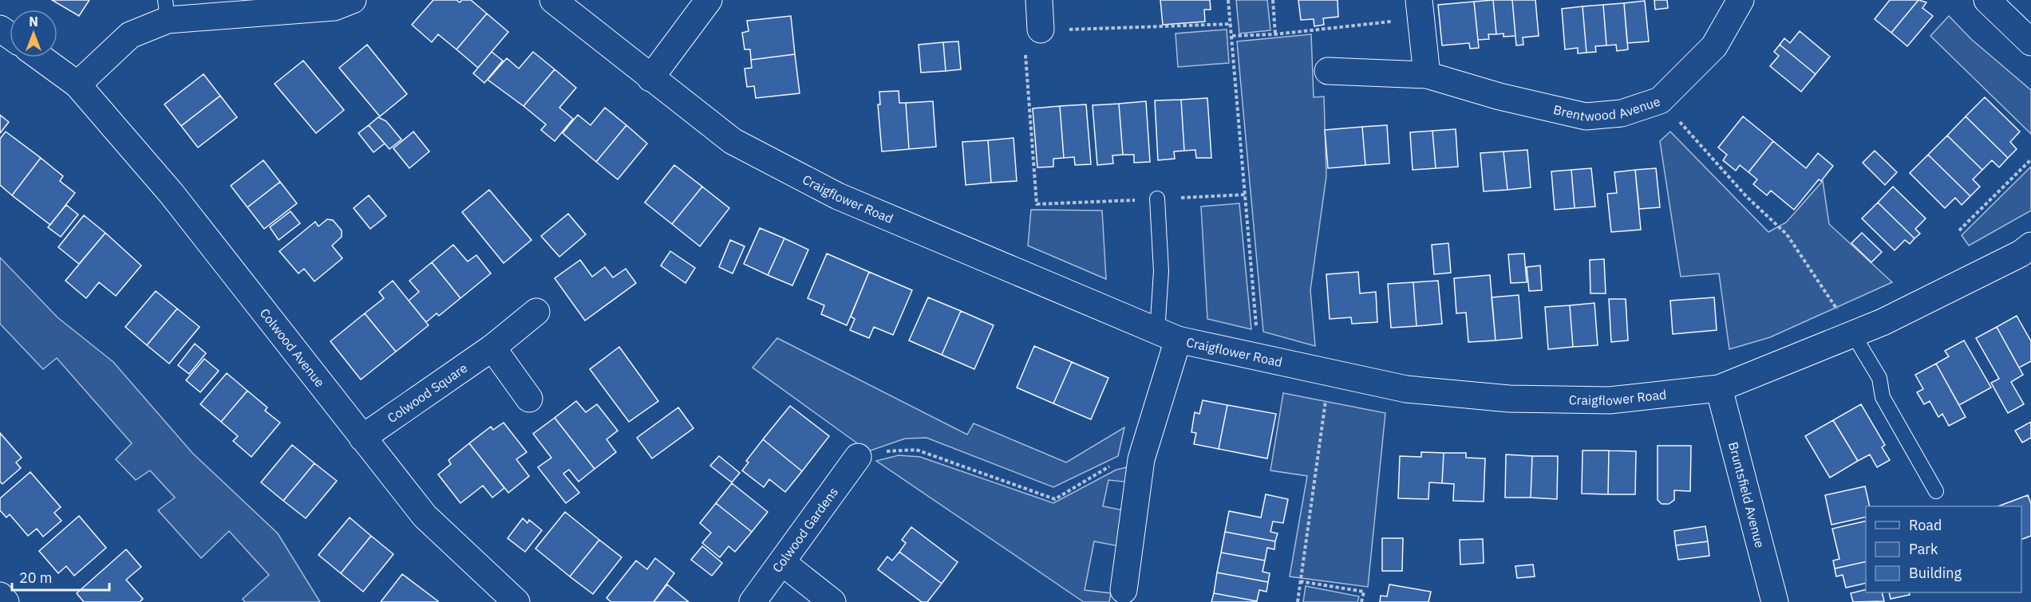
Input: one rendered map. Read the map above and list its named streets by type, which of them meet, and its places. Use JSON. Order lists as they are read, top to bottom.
{
  "streets": {
    "street": [
      "Brentwood Avenue",
      "Craigflower Road",
      "Colwood Avenue",
      "Colwood Square",
      "Bruntsfield Avenue",
      "Colwood Gardens"
    ]
  },
  "crossings": [
    ["Craigflower Road", "Bruntsfield Avenue"],
    ["Colwood Avenue", "Colwood Square"]
  ],
  "legend": ["Road", "Park", "Building"],
  "scale_bar": "20 m",
  "north": "top"
}
